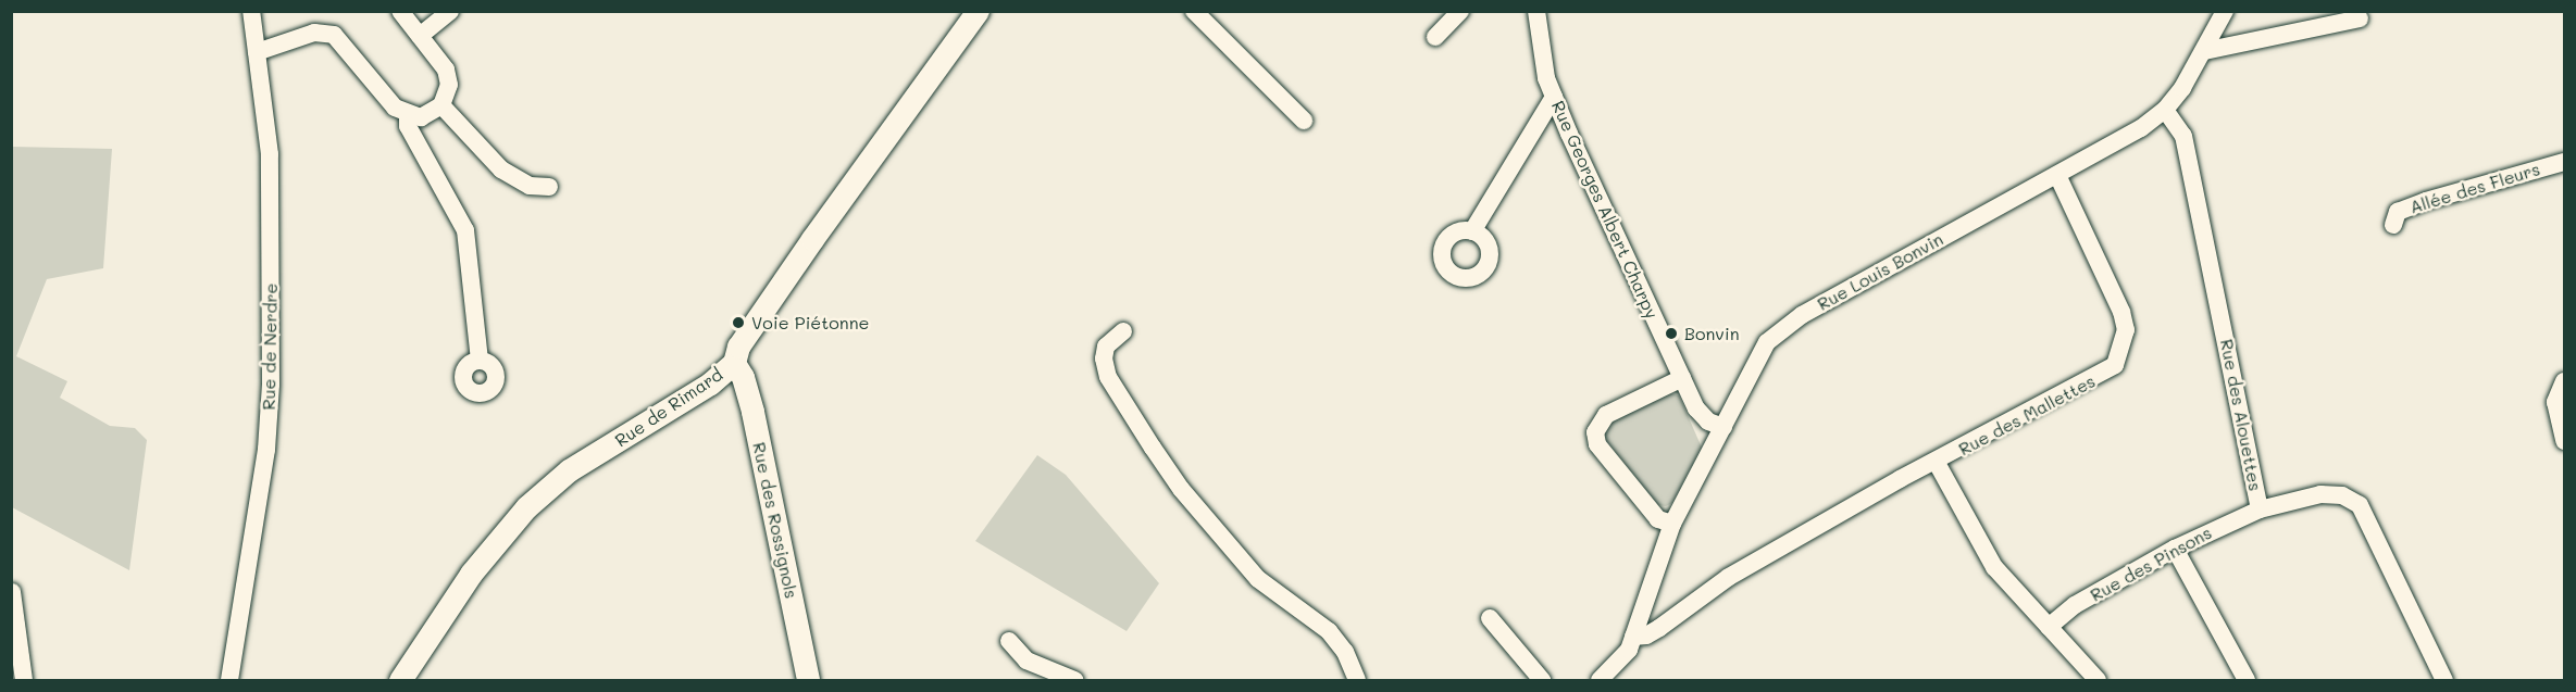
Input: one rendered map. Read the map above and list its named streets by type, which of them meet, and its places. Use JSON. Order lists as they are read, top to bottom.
{
  "streets": {
    "street": [
      "Allée des Fleurs",
      "Rue Georges Albert Charpy",
      "Rue Louis Bonvin",
      "Rue de Nerdre",
      "Rue de Rimard",
      "Rue des Mallettes",
      "Rue des Alouettes",
      "Rue des Rossignols",
      "Rue des Pinsons"
    ]
  },
  "crossings": [
    ["Rue Georges Albert Charpy", "Rue Louis Bonvin"],
    ["Rue Louis Bonvin", "Rue des Mallettes"],
    ["Rue de Rimard", "Rue des Rossignols"],
    ["Rue des Alouettes", "Rue des Pinsons"]
  ],
  "places": ["Voie Piétonne", "Bonvin"]
}
